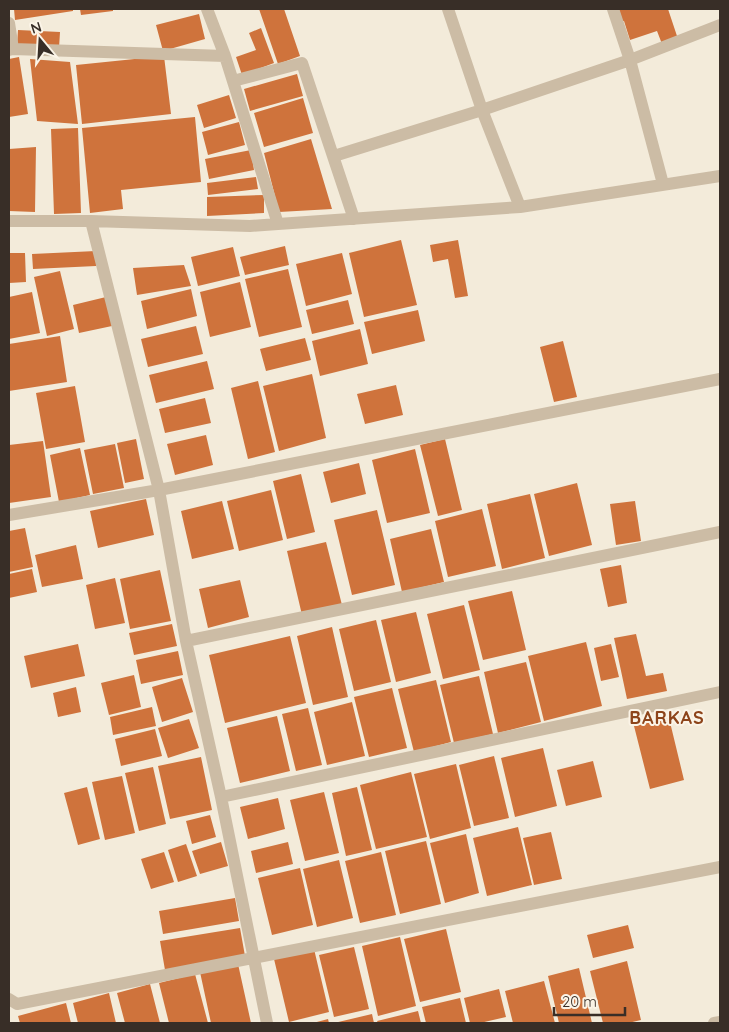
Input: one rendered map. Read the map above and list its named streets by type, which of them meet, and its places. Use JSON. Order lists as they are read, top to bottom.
{
  "districts": ["BARKAS"],
  "scale_bar": "20 m",
  "north": "top"
}
